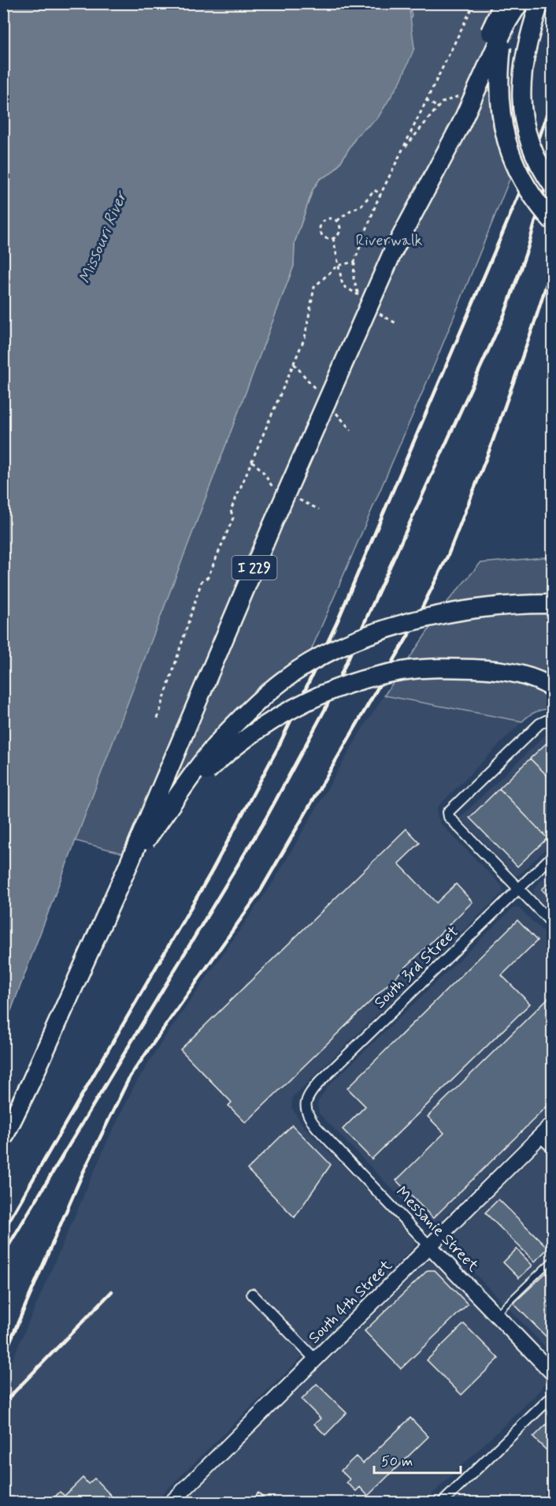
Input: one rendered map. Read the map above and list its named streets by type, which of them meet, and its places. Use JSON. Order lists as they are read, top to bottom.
{
  "streets": {
    "highway": ["I 229"],
    "main road": ["Messanie Street", "South 4th Street"],
    "street": ["South 3rd Street"]
  },
  "crossings": [
    ["South 3rd Street", "Messanie Street"],
    ["Messanie Street", "South 4th Street"]
  ],
  "water": ["Missouri River"],
  "parks": ["Riverwalk"],
  "scale_bar": "50 m"
}
